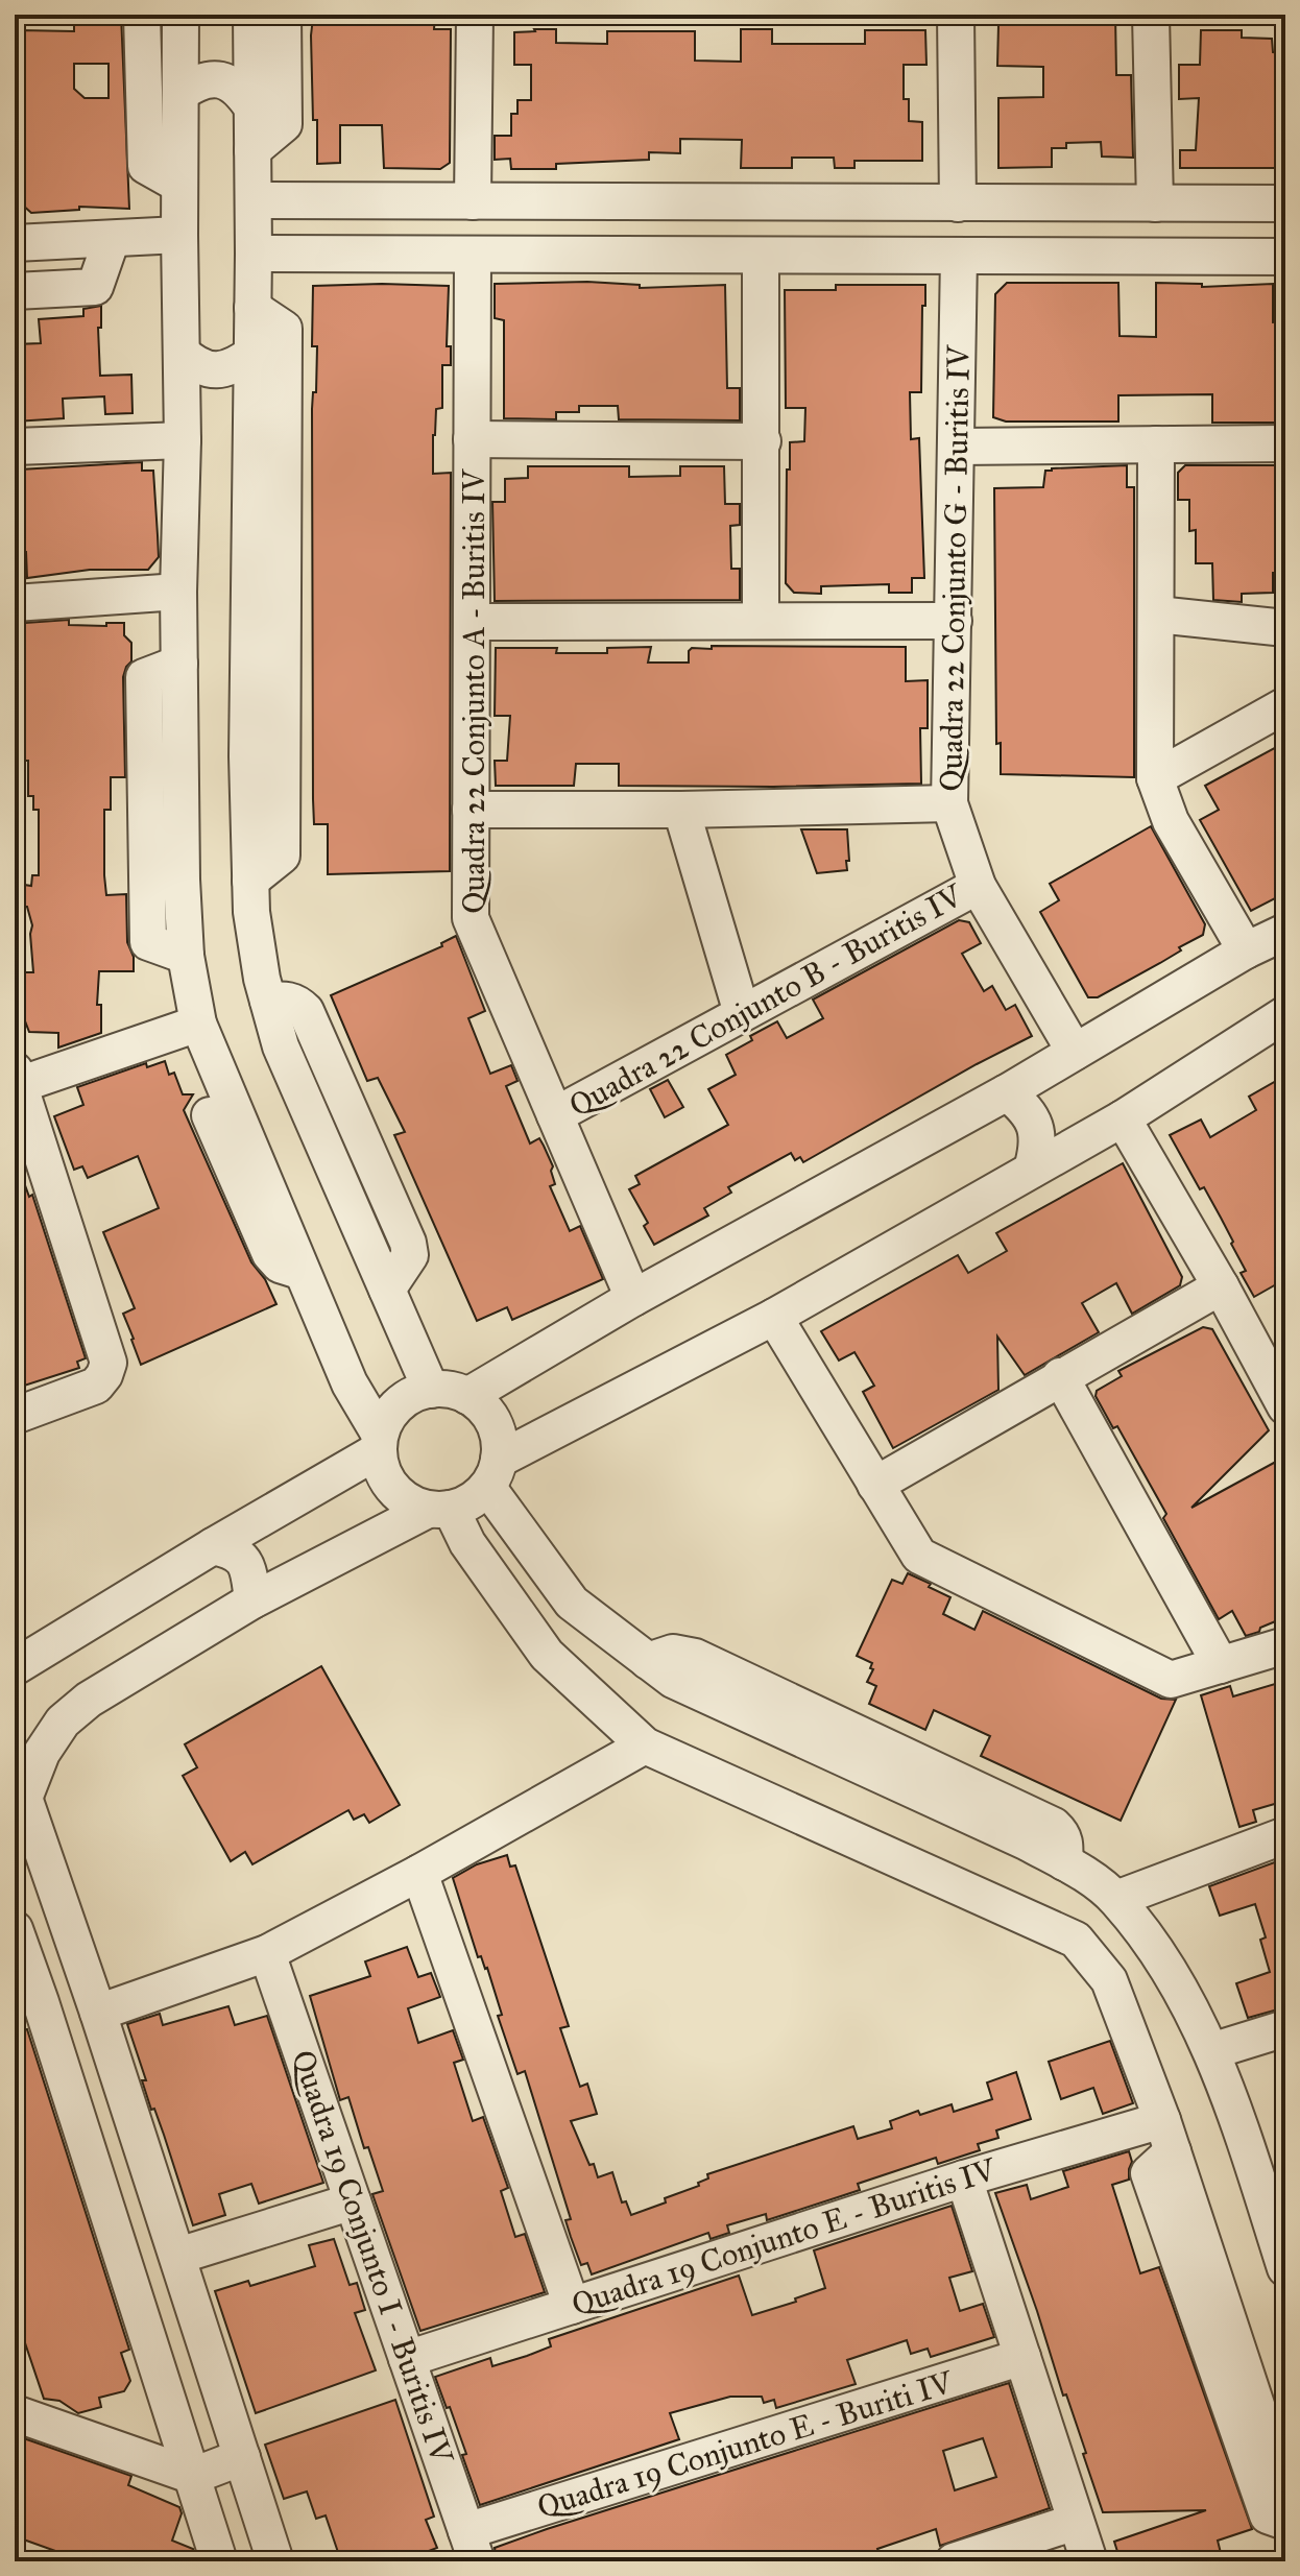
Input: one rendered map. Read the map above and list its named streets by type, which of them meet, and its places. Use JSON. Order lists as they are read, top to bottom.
{
  "streets": {
    "street": [
      "Quadra 22 Conjunto G - Buritis IV",
      "Quadra 22 Conjunto A - Buritis IV",
      "Quadra 22 Conjunto B - Buritis IV",
      "Quadra 19 Conjunto E - Buritis IV",
      "Quadra 19 Conjunto I - Buritis IV",
      "Quadra 19 Conjunto E - Buriti IV"
    ]
  },
  "crossings": [
    ["Quadra 22 Conjunto G - Buritis IV", "Quadra 22 Conjunto B - Buritis IV"],
    ["Quadra 22 Conjunto A - Buritis IV", "Quadra 22 Conjunto B - Buritis IV"],
    ["Quadra 19 Conjunto E - Buritis IV", "Quadra 19 Conjunto I - Buritis IV"],
    ["Quadra 19 Conjunto I - Buritis IV", "Quadra 19 Conjunto E - Buriti IV"]
  ]
}
